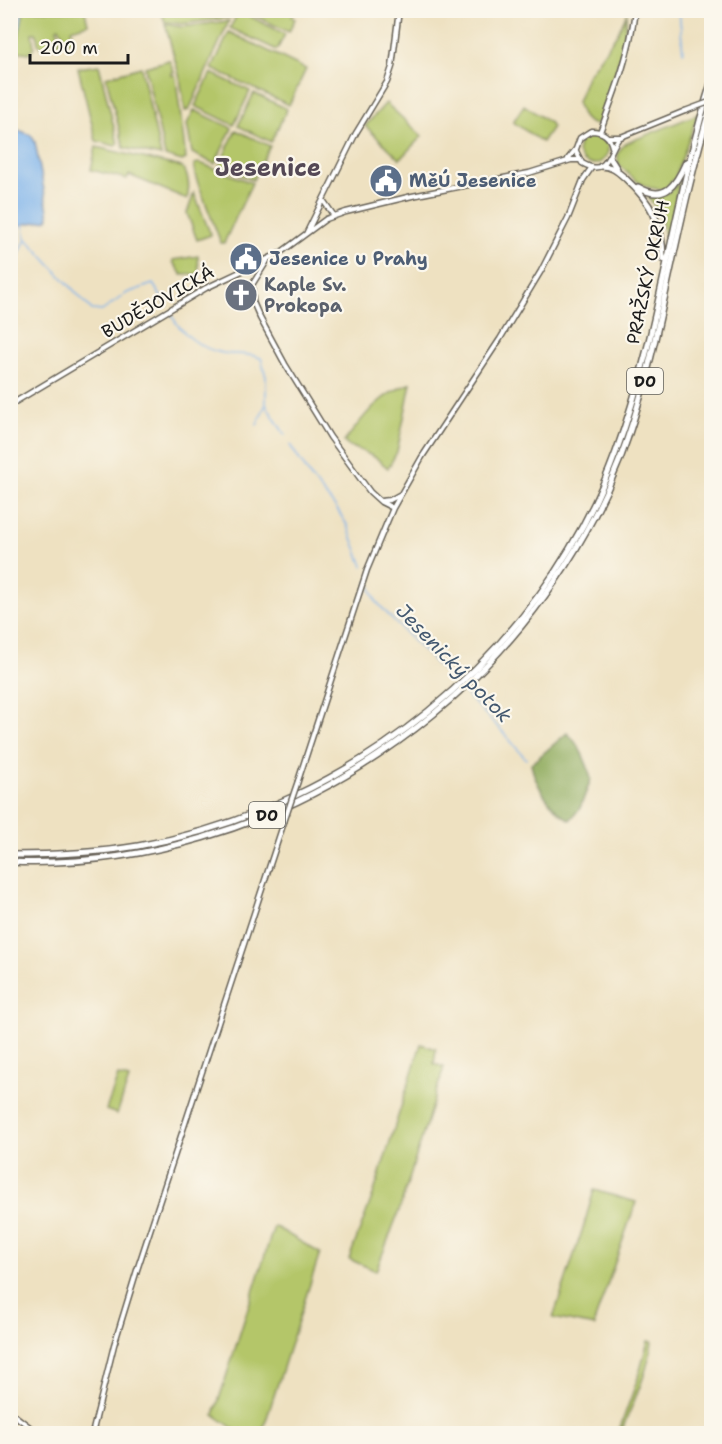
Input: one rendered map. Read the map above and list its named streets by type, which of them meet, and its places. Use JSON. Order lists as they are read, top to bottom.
{
  "streets": {
    "highway": ["PRAŽSKÝ OKRUH", "D0"],
    "main road": ["BUDĚJOVICKÁ"]
  },
  "districts": ["Jesenice"],
  "water": ["Jesenický potok"],
  "places": {
    "public building": ["MěÚ Jesenice", "Jesenice u Prahy"],
    "church": ["Kaple Sv. Prokopa"]
  },
  "scale_bar": "200 m"
}
